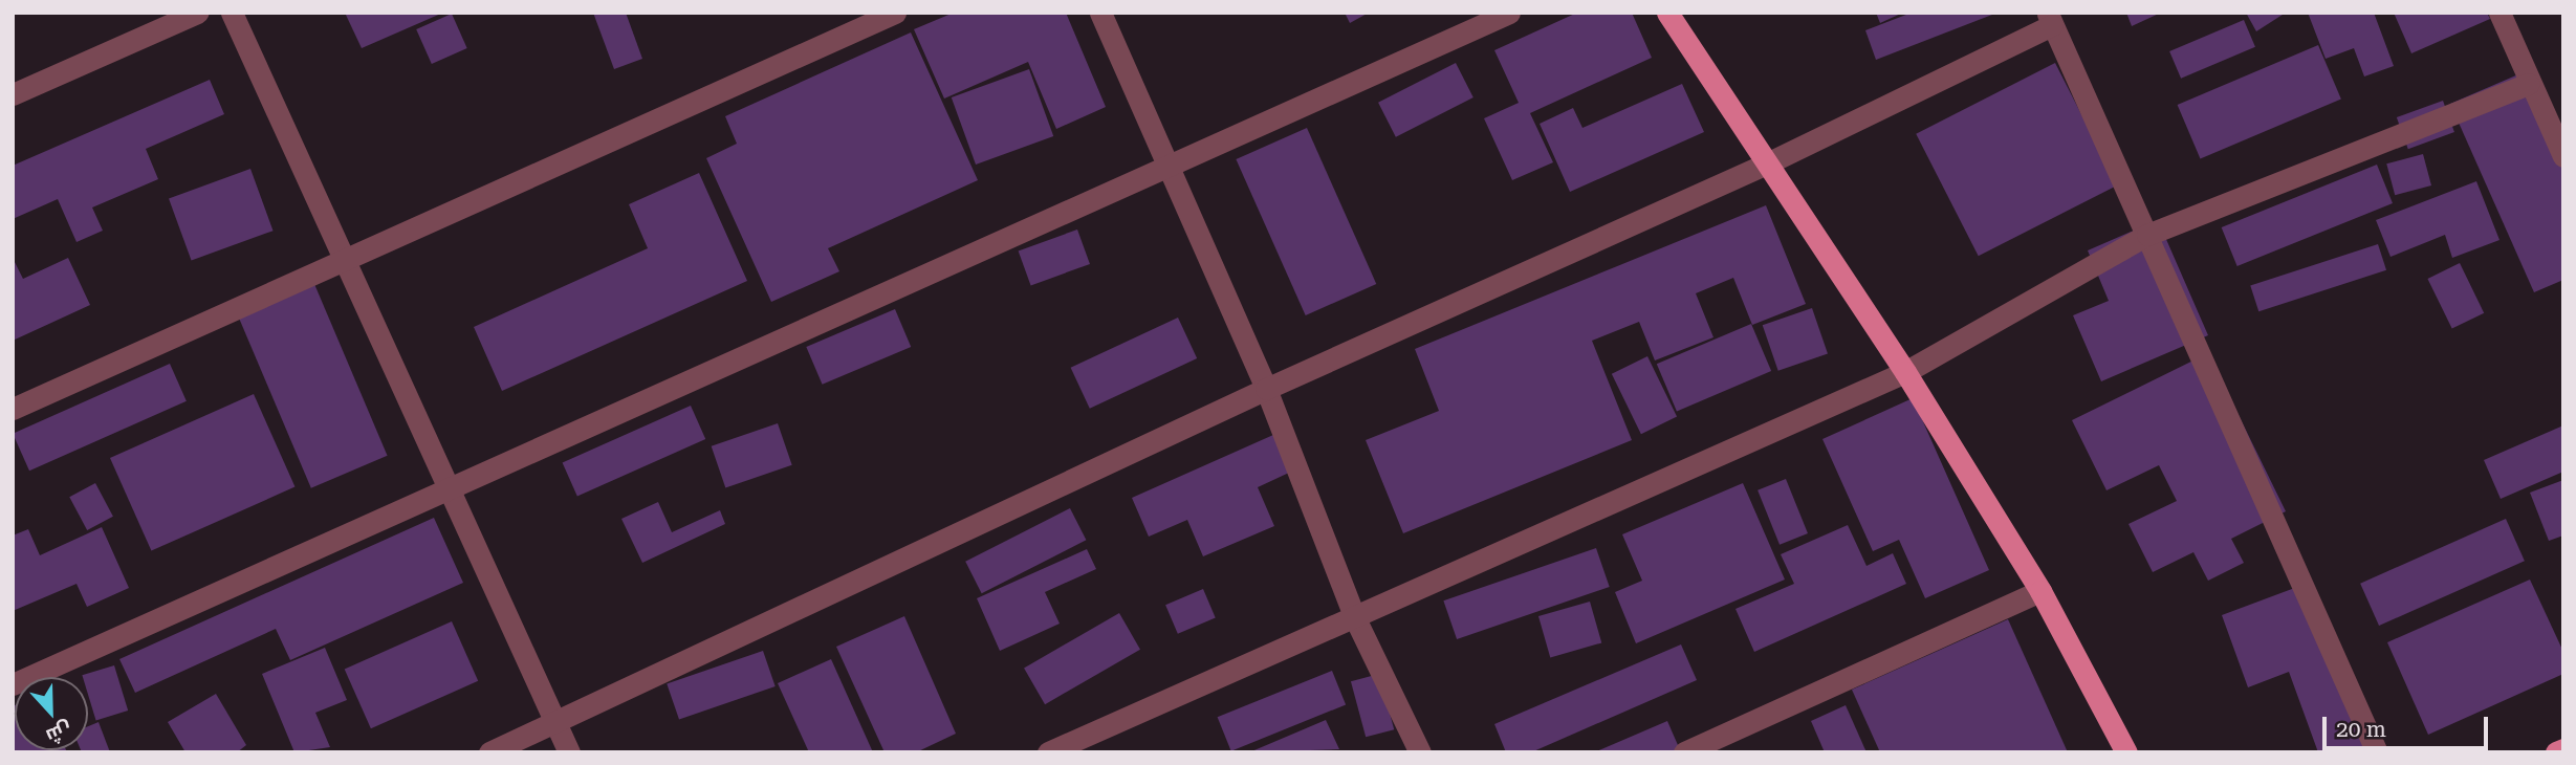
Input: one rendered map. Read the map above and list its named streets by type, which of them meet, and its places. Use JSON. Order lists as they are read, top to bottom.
{
  "scale_bar": "20 m",
  "north": "bottom"
}
